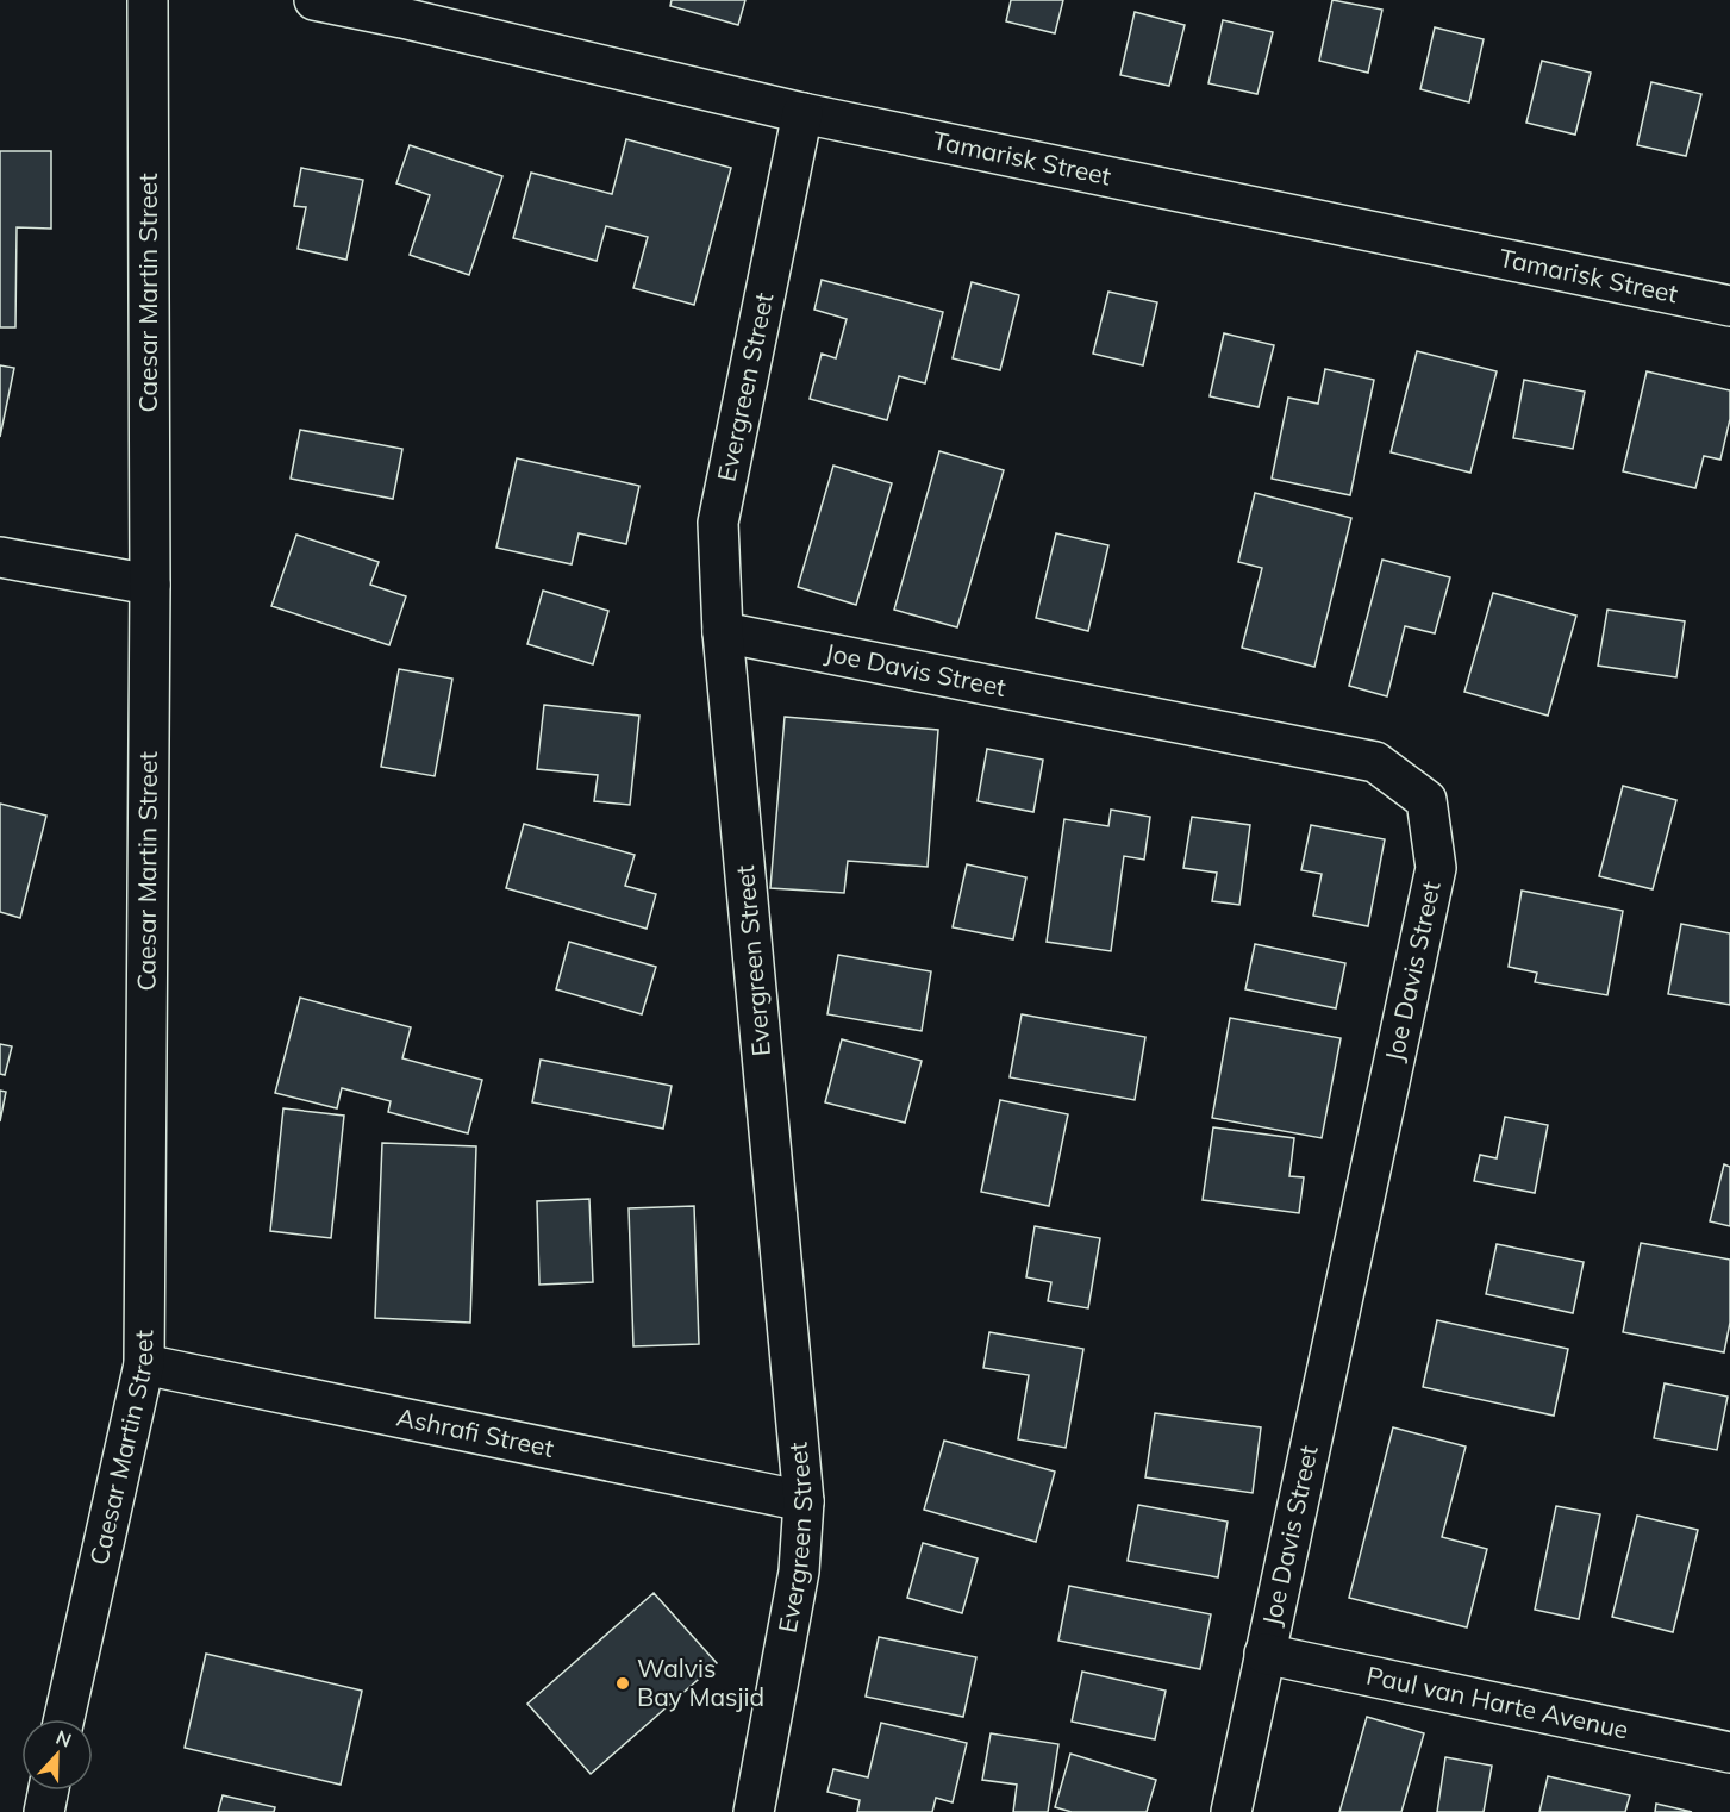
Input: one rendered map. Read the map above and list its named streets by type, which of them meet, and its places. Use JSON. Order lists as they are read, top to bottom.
{
  "streets": {
    "street": [
      "Tamarisk Street",
      "Caesar Martin Street",
      "Evergreen Street",
      "Joe Davis Street",
      "Ashrafi Street",
      "Paul van Harte Avenue"
    ]
  },
  "crossings": [
    ["Tamarisk Street", "Evergreen Street"],
    ["Caesar Martin Street", "Ashrafi Street"],
    ["Evergreen Street", "Joe Davis Street"],
    ["Evergreen Street", "Ashrafi Street"],
    ["Joe Davis Street", "Paul van Harte Avenue"]
  ],
  "places": ["Walvis Bay Masjid"],
  "north": "top"
}
